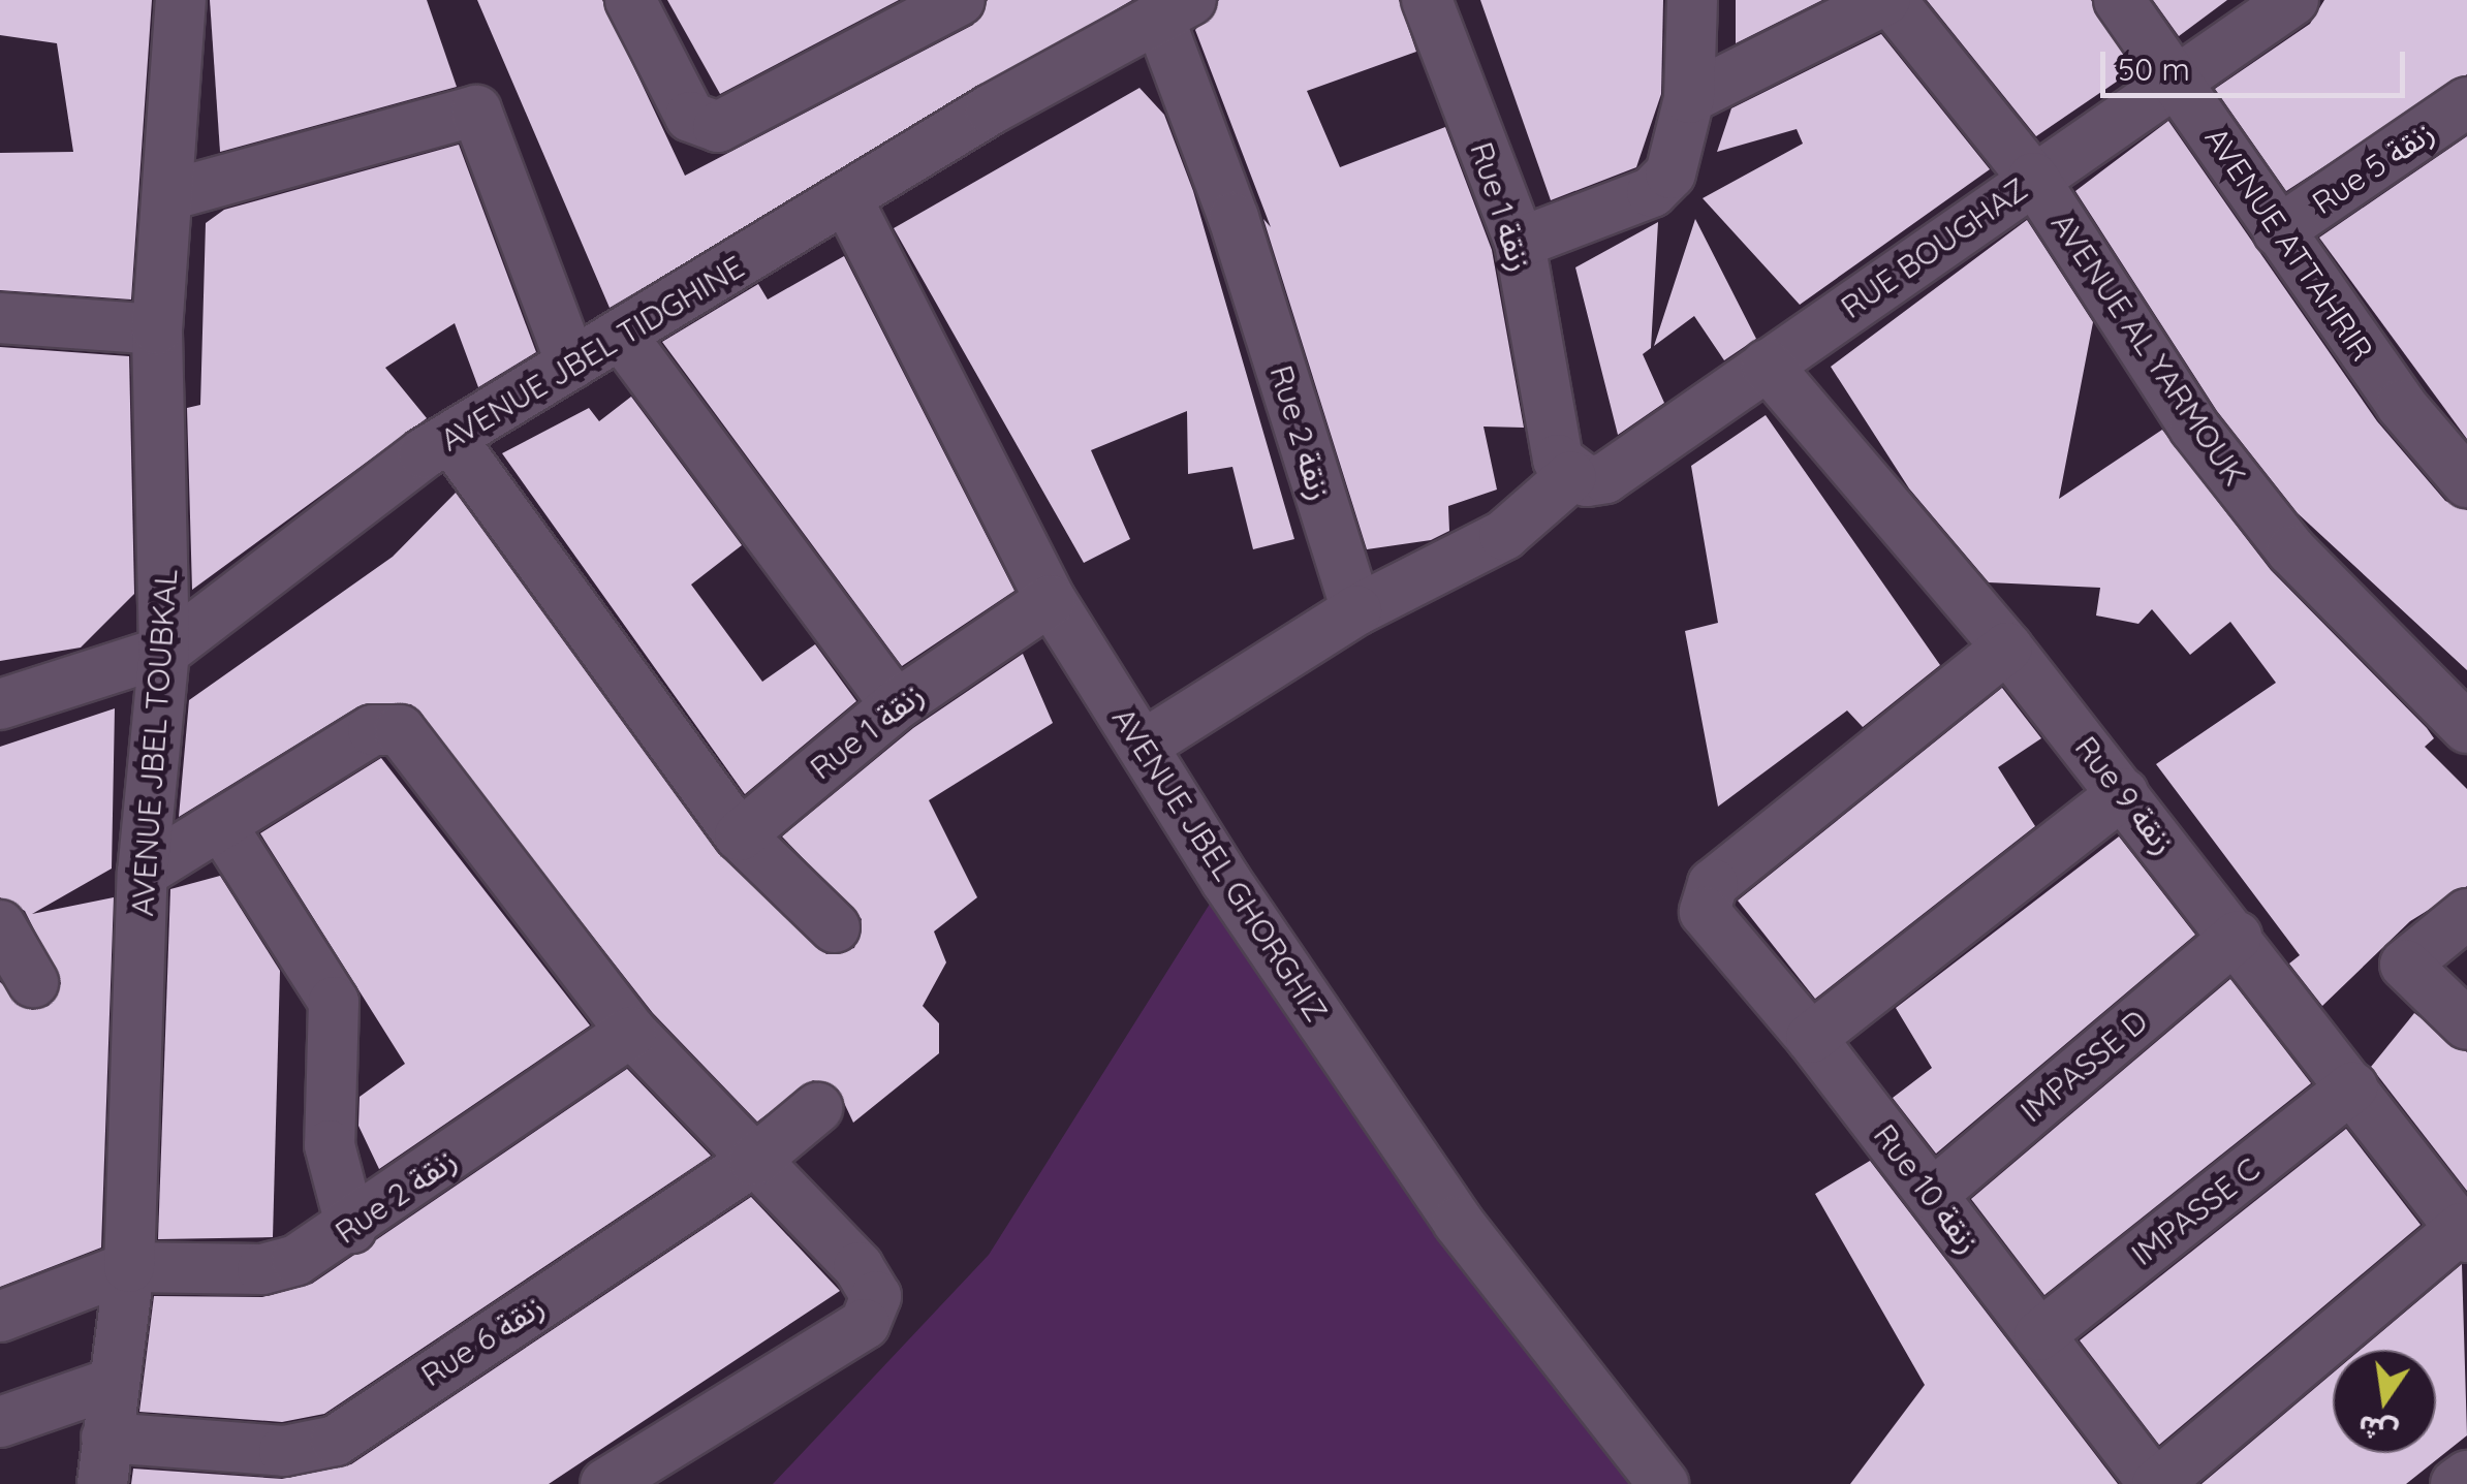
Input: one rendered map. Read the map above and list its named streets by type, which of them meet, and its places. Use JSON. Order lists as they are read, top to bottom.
{
  "streets": {
    "street": [
      "Rue 5 زنقة",
      "Rue 1 زنقة",
      "AVENUE ATTAHRIR",
      "RUE BOUGHAZ",
      "AVENUE AL YARMOUK",
      "AVENUE JBEL TIDGHINE",
      "Rue 2 زنقة",
      "AVENUE JBEL TOUBKAL",
      "Rue 9 زنقة",
      "AVENUE JBEL GHORGHIZ",
      "IMPASSE D",
      "Rue 10 زنقة",
      "IMPASSE C",
      "Rue 6 زنقة"
    ]
  },
  "crossings": [
    ["Rue 5 زنقة", "AVENUE ATTAHRIR"],
    ["Rue 1 زنقة", "RUE BOUGHAZ"],
    ["Rue 1 زنقة", "AVENUE JBEL GHORGHIZ"],
    ["AVENUE ATTAHRIR", "RUE BOUGHAZ"],
    ["RUE BOUGHAZ", "AVENUE AL YARMOUK"],
    ["RUE BOUGHAZ", "Rue 9 زنقة"],
    ["AVENUE JBEL TIDGHINE", "Rue 2 زنقة"],
    ["AVENUE JBEL TIDGHINE", "AVENUE JBEL TOUBKAL"],
    ["AVENUE JBEL TIDGHINE", "AVENUE JBEL GHORGHIZ"],
    ["Rue 2 زنقة", "AVENUE JBEL TOUBKAL"],
    ["AVENUE JBEL TOUBKAL", "Rue 6 زنقة"],
    ["Rue 9 زنقة", "IMPASSE D"],
    ["Rue 9 زنقة", "Rue 10 زنقة"],
    ["Rue 9 زنقة", "IMPASSE C"],
    ["IMPASSE D", "Rue 10 زنقة"],
    ["Rue 10 زنقة", "IMPASSE C"]
  ],
  "scale_bar": "50 m",
  "north": "bottom"
}
